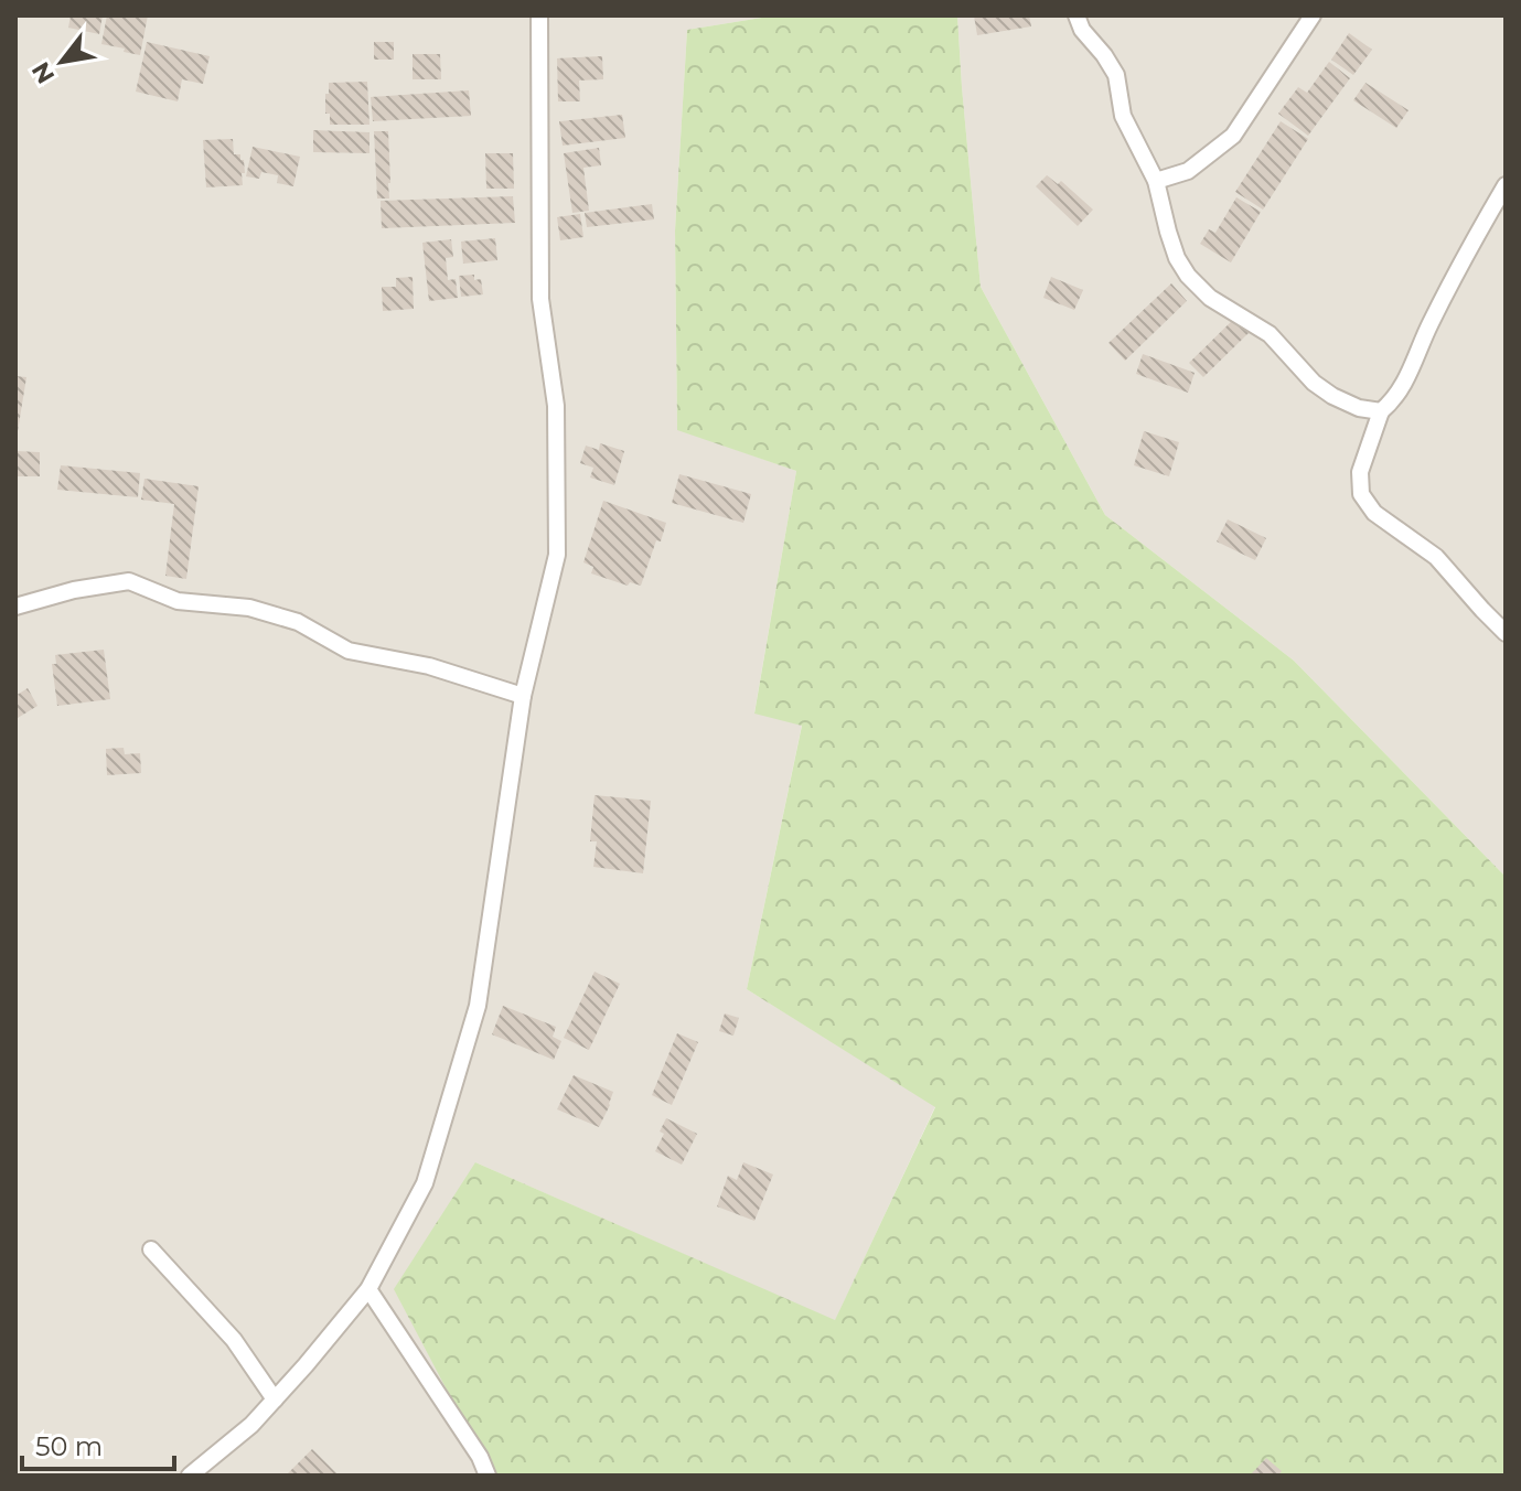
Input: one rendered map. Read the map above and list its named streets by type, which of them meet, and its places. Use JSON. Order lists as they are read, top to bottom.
{
  "scale_bar": "50 m",
  "north": "bottom left"
}
